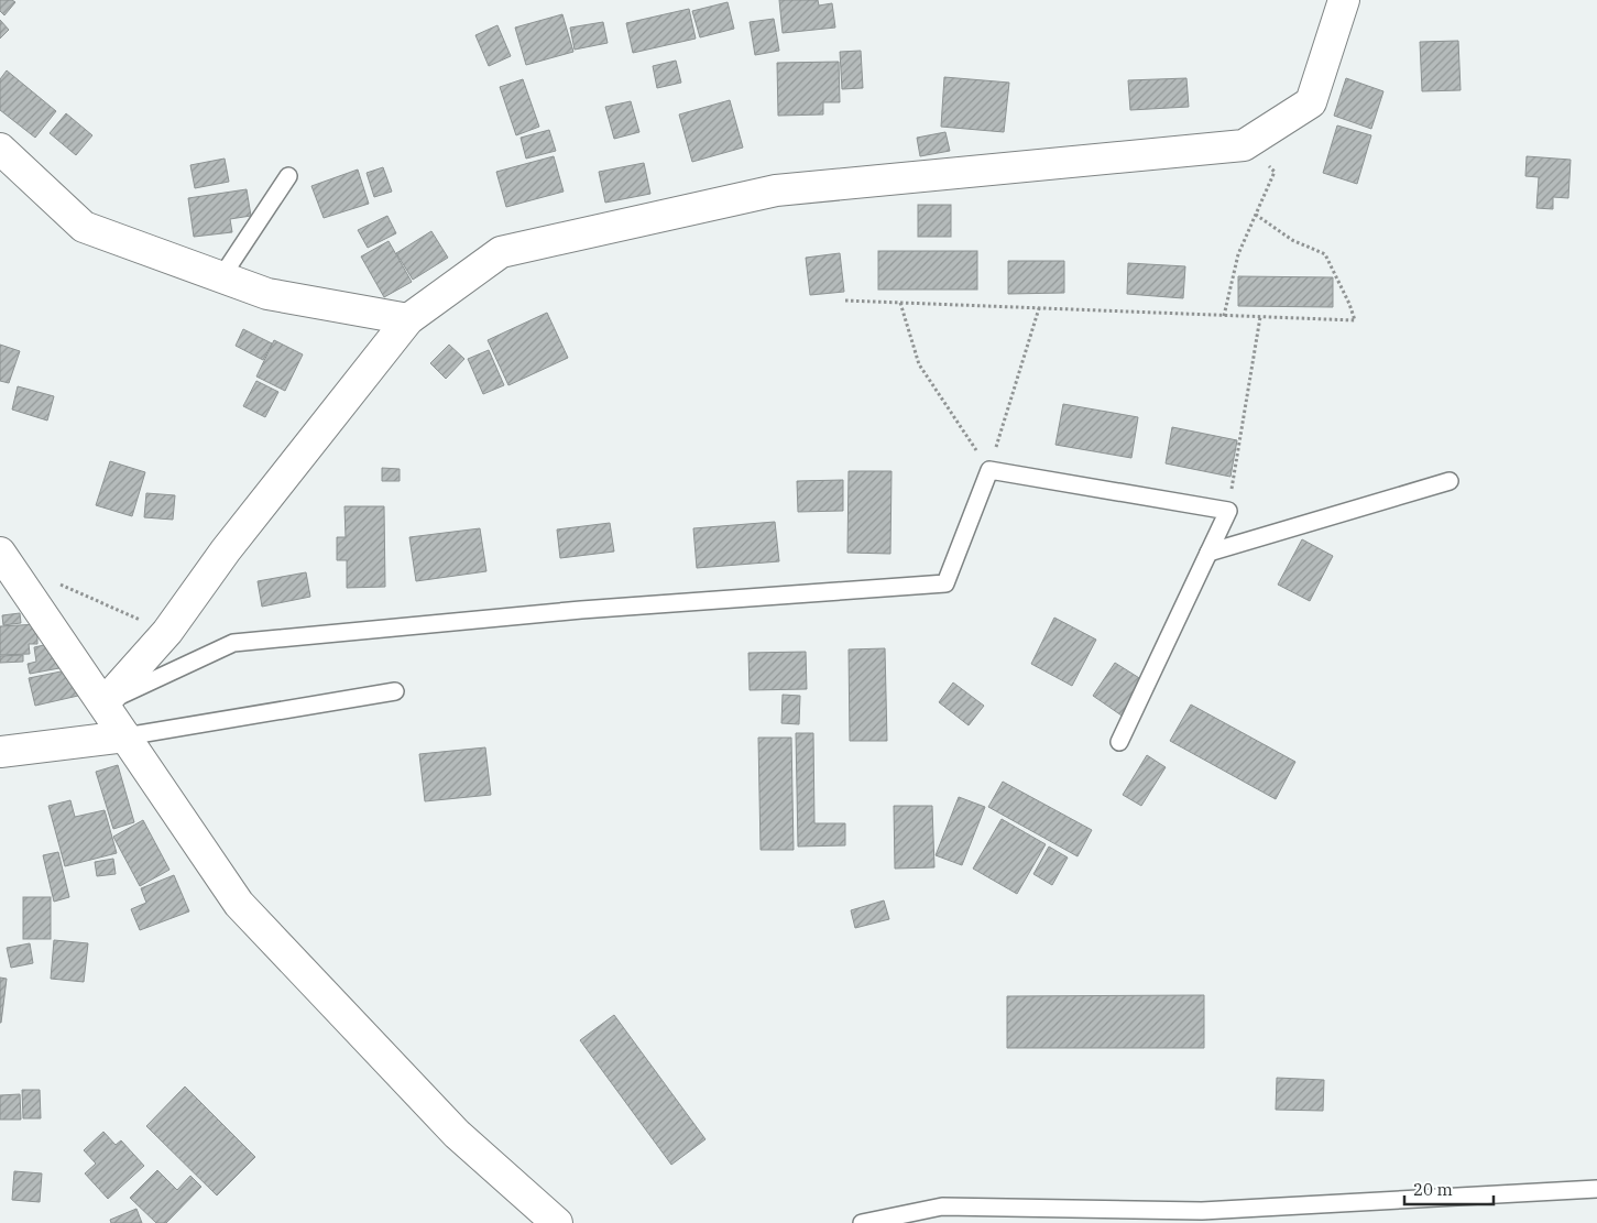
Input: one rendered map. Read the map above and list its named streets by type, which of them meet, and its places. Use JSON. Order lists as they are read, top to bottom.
{
  "scale_bar": "20 m"
}
